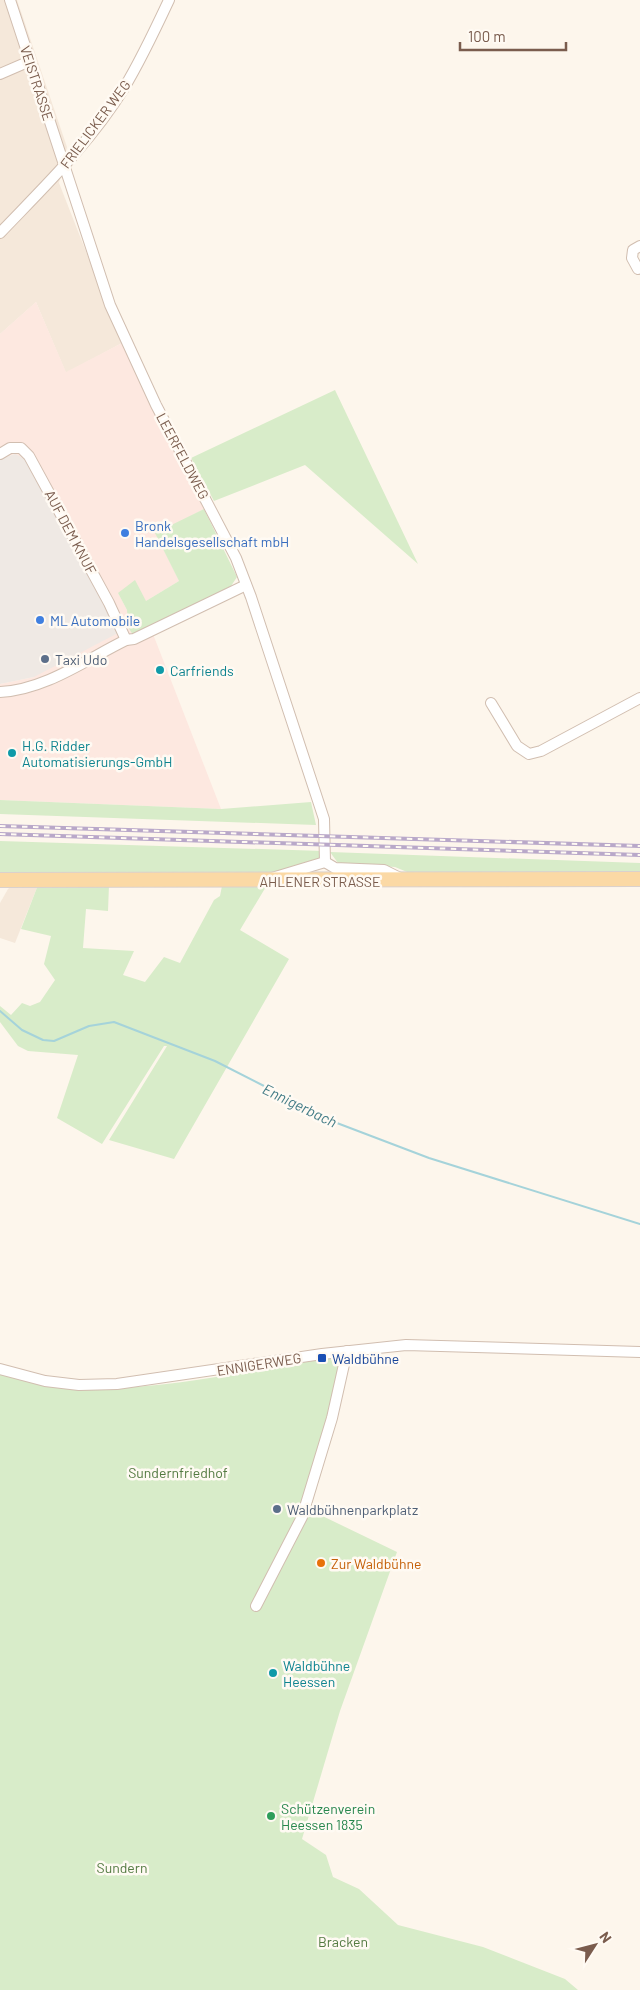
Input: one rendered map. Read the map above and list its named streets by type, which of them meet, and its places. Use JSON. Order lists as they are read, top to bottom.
{
  "streets": {
    "main road": ["AHLENER STRASSE"],
    "street": [
      "VEISTRASSE",
      "FRIELICKER WEG",
      "LEERFELDWEG",
      "AUF DEM KNUF",
      "ENNIGERWEG"
    ]
  },
  "crossings": [
    ["VEISTRASSE", "FRIELICKER WEG"],
    ["VEISTRASSE", "LEERFELDWEG"],
    ["FRIELICKER WEG", "LEERFELDWEG"]
  ],
  "water": ["Ennigerbach"],
  "parks": ["Sundernfriedhof", "Sundern", "Bracken"],
  "places": {
    "other": [
      "Bronk Handelsgesellschaft mbH",
      "ML Automobile",
      "Taxi Udo",
      "Carfriends",
      "H.G. Ridder Automatisierungs-GmbH",
      "Waldbühnenparkplatz",
      "Zur Waldbühne",
      "Waldbühne Heessen",
      "Schützenverein Heessen 1835"
    ],
    "transit": ["Waldbühne"]
  },
  "scale_bar": "100 m",
  "north": "top right"
}
